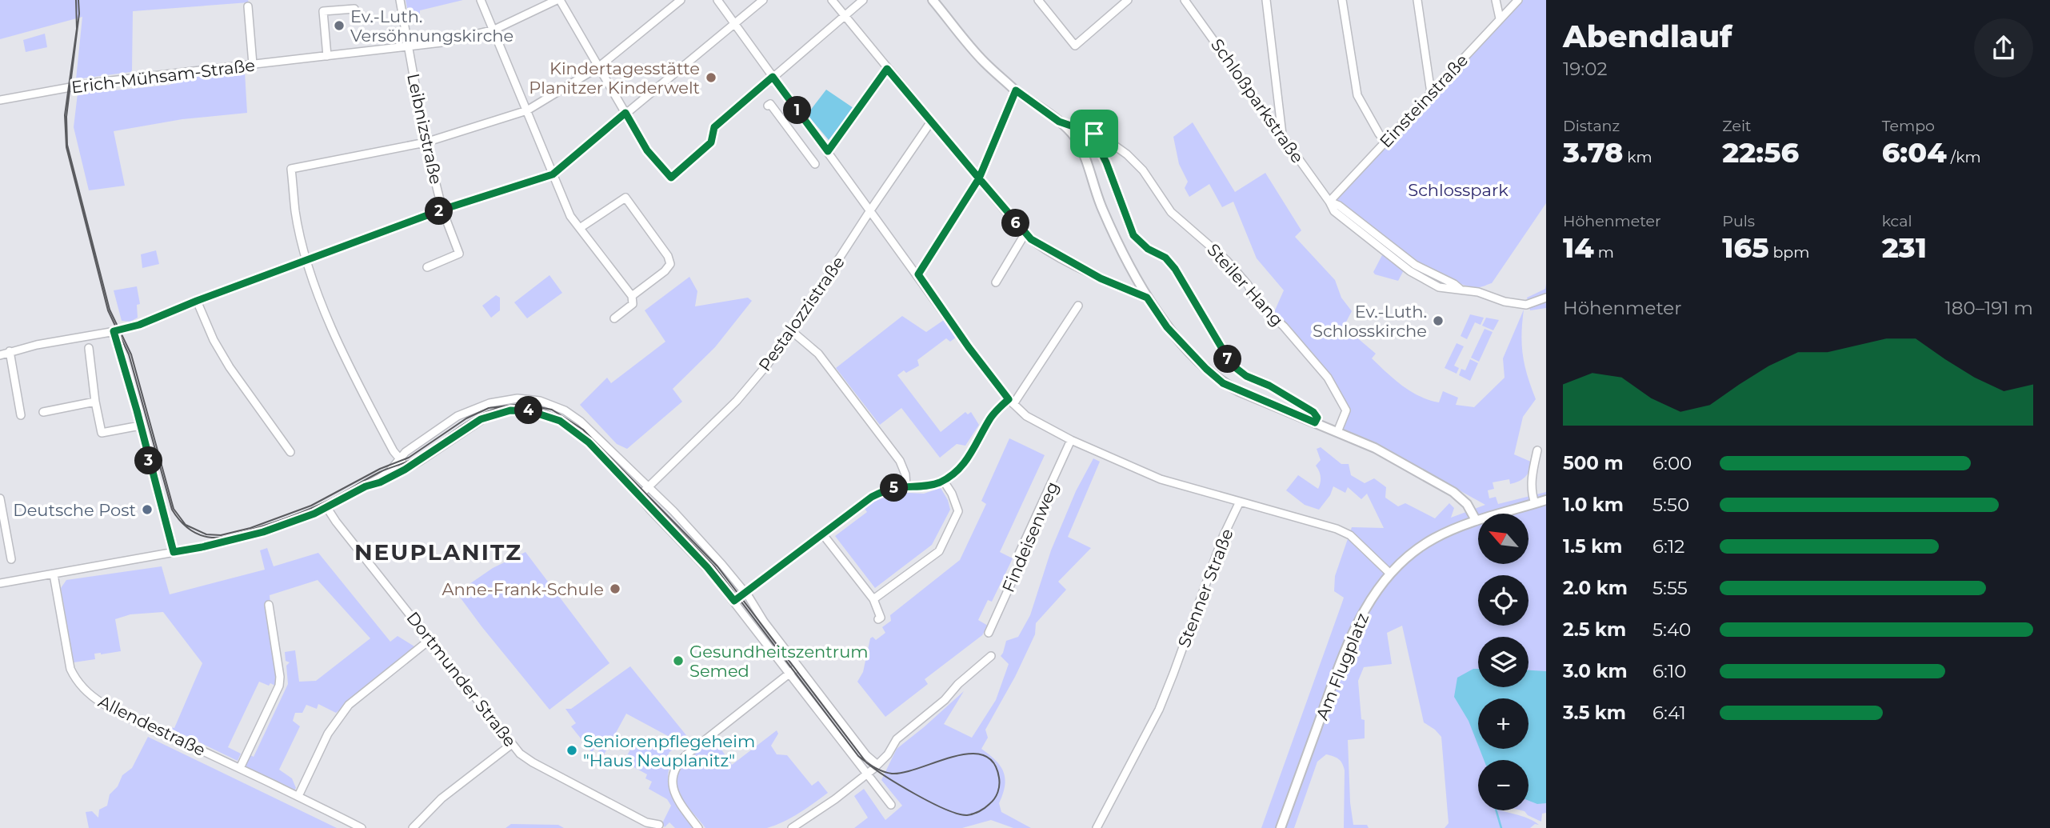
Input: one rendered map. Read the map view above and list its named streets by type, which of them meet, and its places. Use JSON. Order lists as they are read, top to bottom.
{
  "streets": {
    "main road": ["Am Flugplatz"],
    "street": [
      "Erich-Mühsam-Straße",
      "Schloßparkstraße",
      "Einsteinstraße",
      "Leibnizstraße",
      "Steiler Hang",
      "Pestalozzistraße",
      "Findeisenweg",
      "Stenner Straße",
      "Dortmunder Straße",
      "Allendestraße"
    ]
  },
  "crossings": [
    ["Erich-Mühsam-Straße", "Leibnizstraße"],
    ["Schloßparkstraße", "Einsteinstraße"]
  ],
  "districts": ["NEUPLANITZ"],
  "parks": ["Schlosspark"],
  "places": [
    "Ev.-Luth. Versöhnungskirche",
    "Kindertagesstätte Planitzer Kinderwelt",
    "Ev.-Luth. Schlosskirche",
    "Deutsche Post",
    "Anne-Frank-Schule",
    "Gesundheitszentrum Semed",
    "Seniorenpflegeheim \"Haus Neuplanitz\""
  ],
  "north": "top left",
  "page": {
    "heading": ["Abendlauf", "19:02"],
    "stats": [
      ["Distanz", "3.78 km"],
      ["Zeit", "22:56"],
      ["Tempo", "6:04 /km"],
      ["Höhenmeter", "14 m"],
      ["Puls", "165 bpm"],
      ["kcal", "231"]
    ],
    "pins": [
      "1",
      "2",
      "6",
      "7",
      "4",
      "3",
      "5"
    ],
    "chart": ["Höhenmeter", "180–191 m"],
    "list": [
      {
        "name": "500 m",
        "note": "6:00"
      },
      {
        "name": "1.0 km",
        "note": "5:50"
      },
      {
        "name": "1.5 km",
        "note": "6:12"
      },
      {
        "name": "2.0 km",
        "note": "5:55"
      },
      {
        "name": "2.5 km",
        "note": "5:40"
      },
      {
        "name": "3.0 km",
        "note": "6:10"
      },
      {
        "name": "3.5 km",
        "note": "6:41"
      }
    ],
    "map_buttons": ["+", "−"]
  }
}
